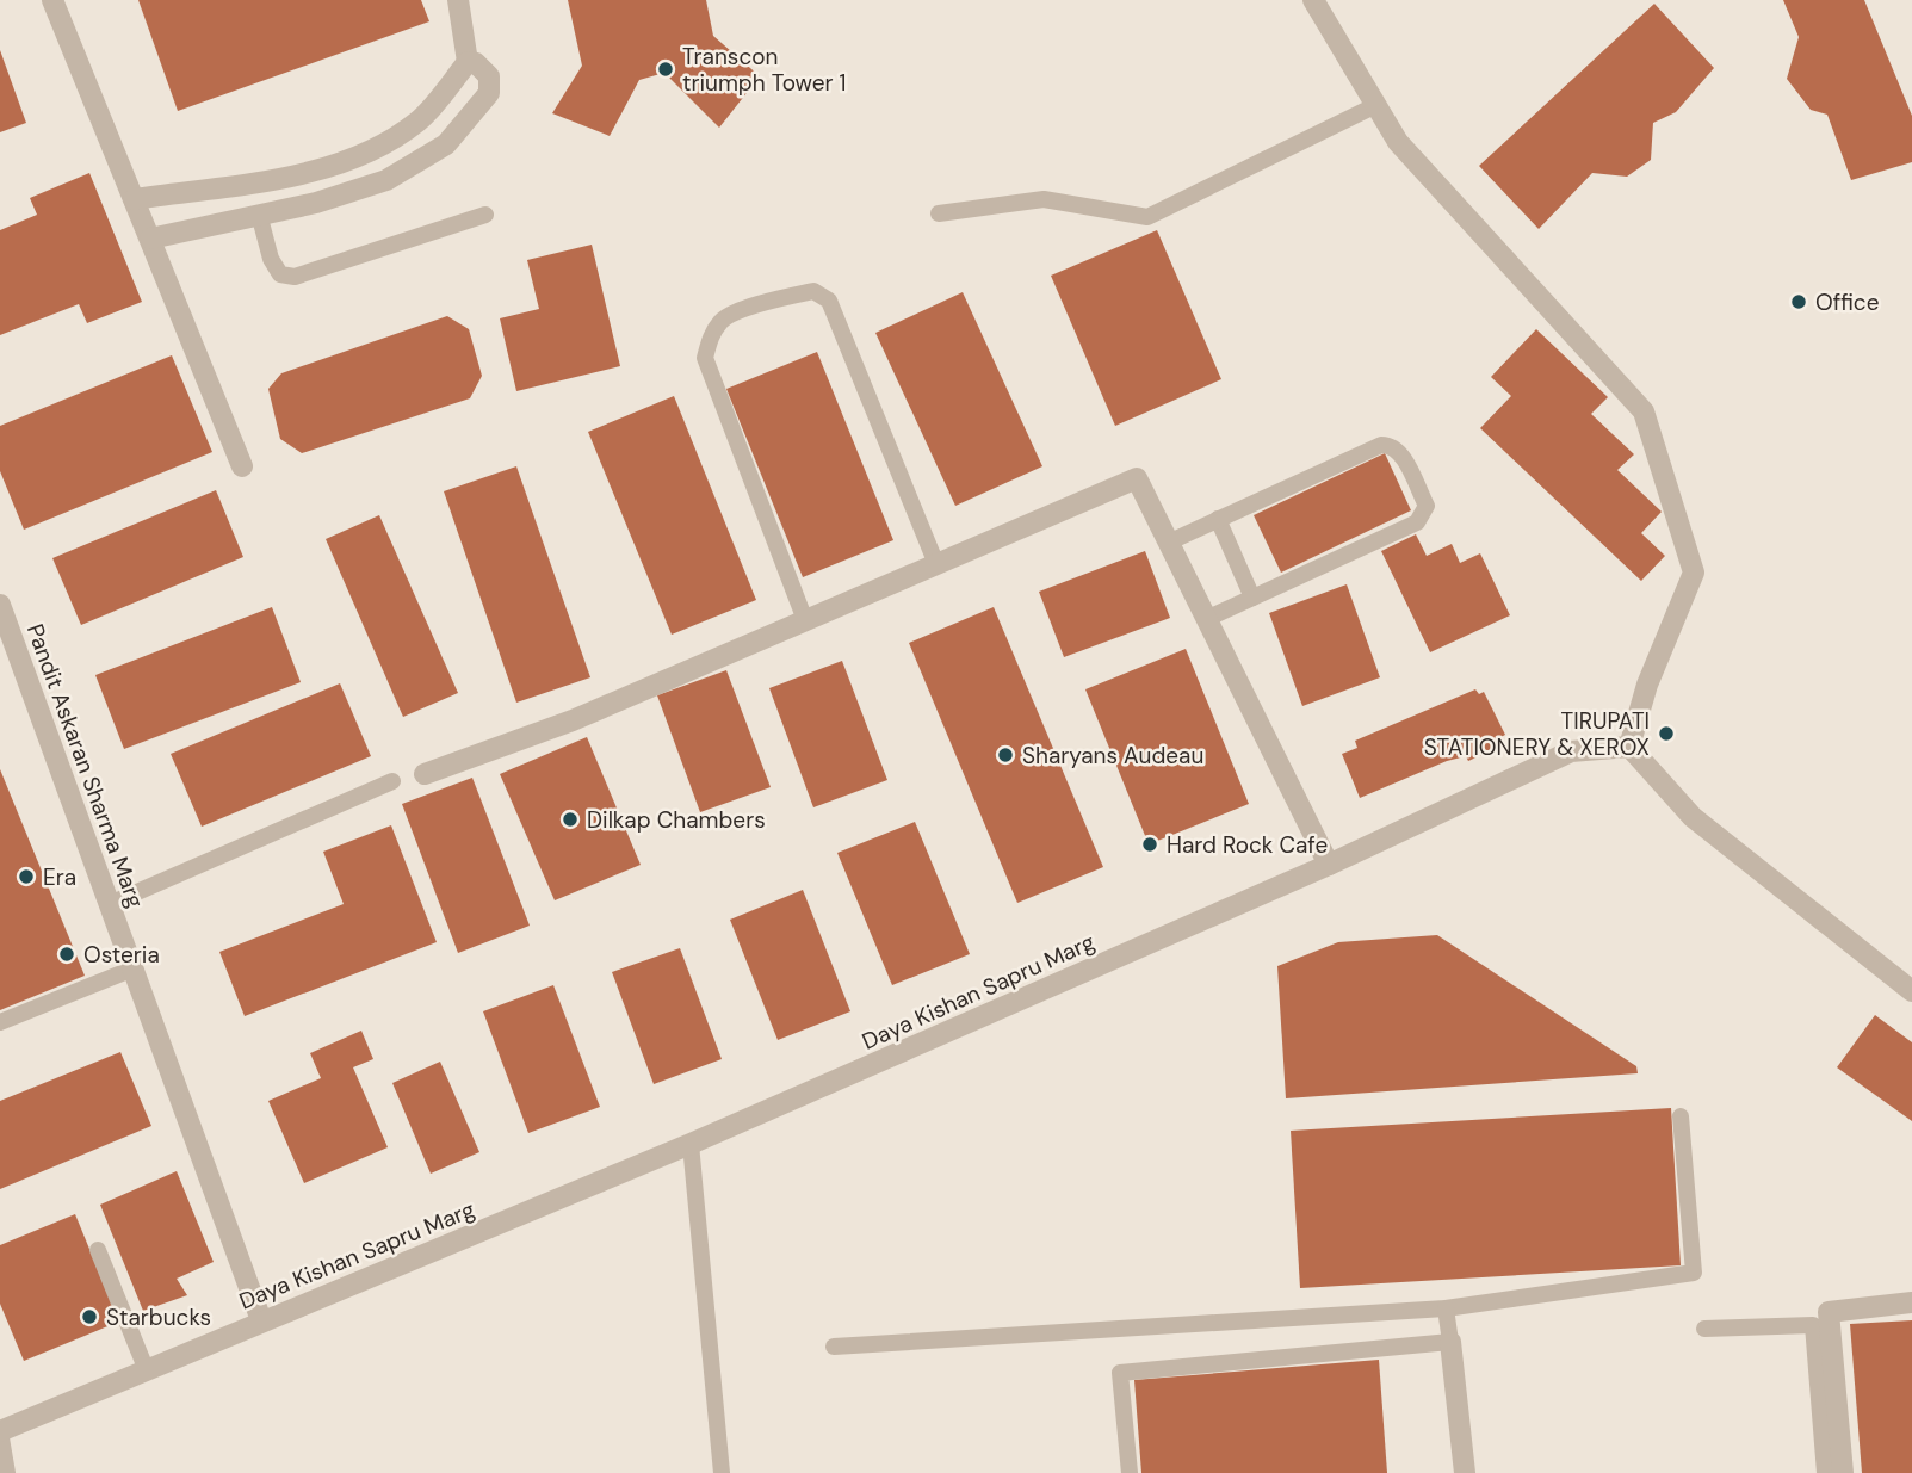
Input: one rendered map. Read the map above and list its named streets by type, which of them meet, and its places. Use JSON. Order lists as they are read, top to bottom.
{
  "streets": {
    "street": ["Pandit Askaran Sharma Marg", "Daya Kishan Sapru Marg"]
  },
  "crossings": [
    ["Pandit Askaran Sharma Marg", "Daya Kishan Sapru Marg"]
  ],
  "places": [
    "Transcon triumph Tower 1",
    "Office",
    "TIRUPATI STATIONERY & XEROX",
    "Sharyans Audeau",
    "Dilkap Chambers",
    "Hard Rock Cafe",
    "Era",
    "Osteria",
    "Starbucks"
  ]
}
